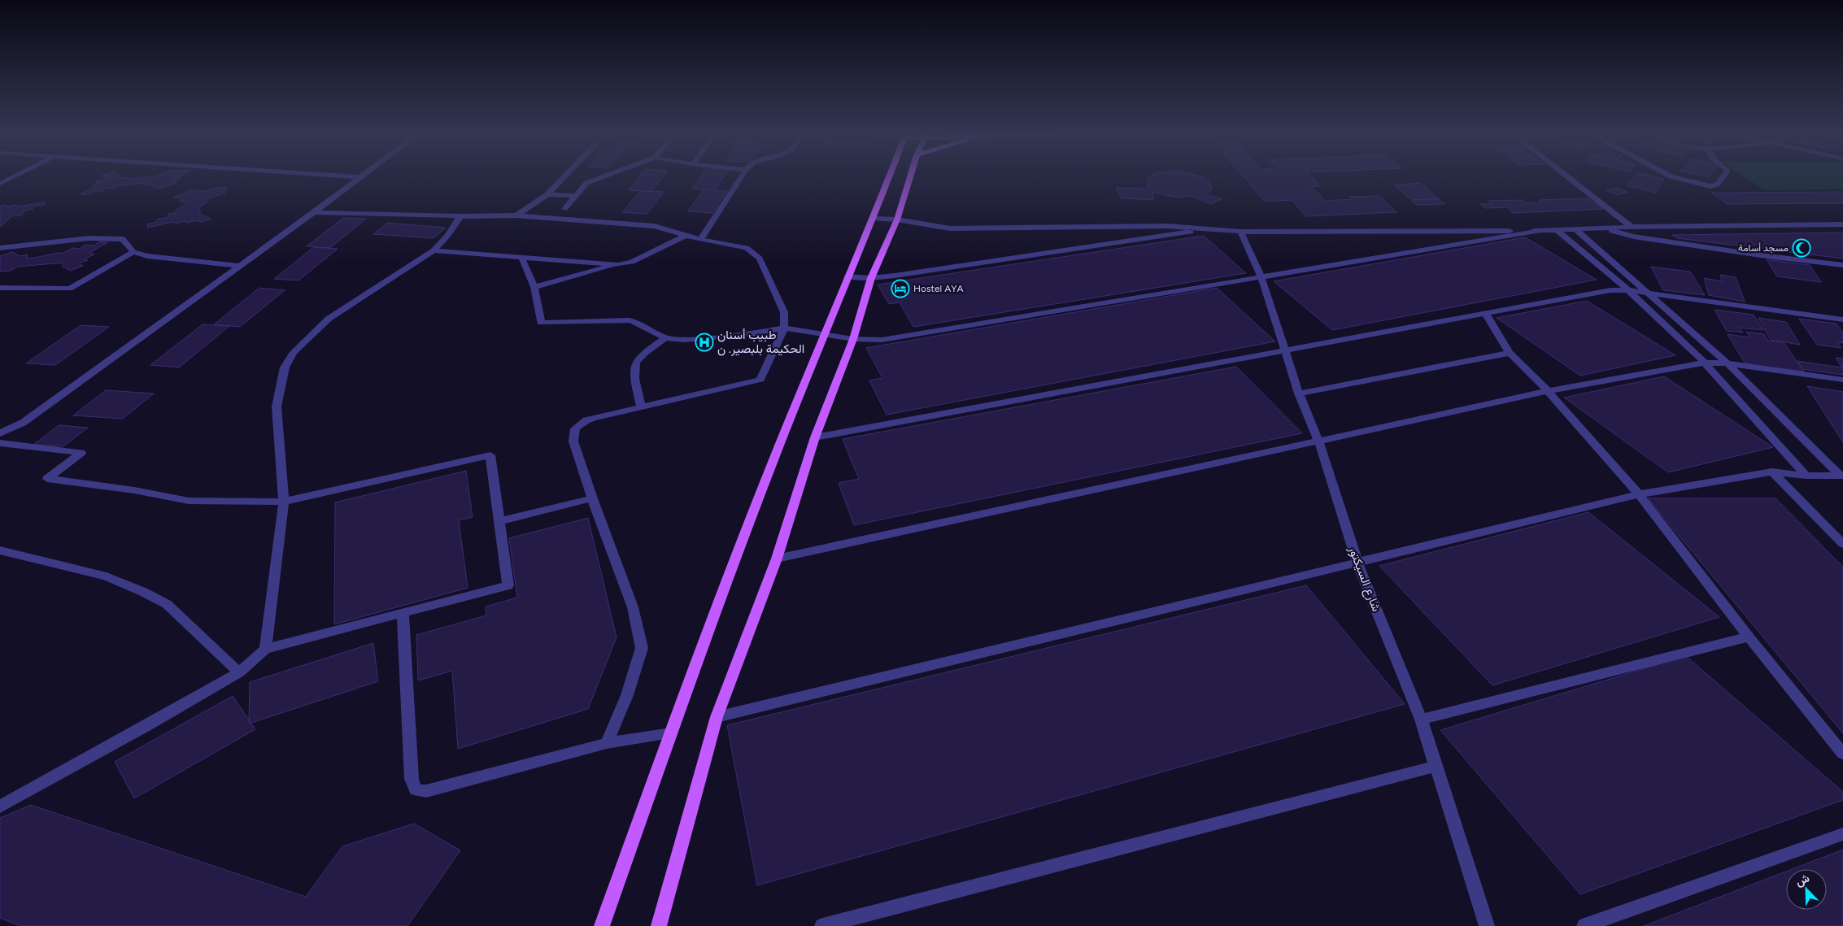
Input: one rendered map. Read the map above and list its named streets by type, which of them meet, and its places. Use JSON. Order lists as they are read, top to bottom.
{
  "streets": {
    "street": ["شارع السيكتور"]
  },
  "places": {
    "mosque": ["مسجد أسامة"],
    "hotel": ["Hostel AYA"],
    "hospital": ["طبيب أسنان الحكيمة بلبصير. ن"]
  },
  "north": "top left"
}
